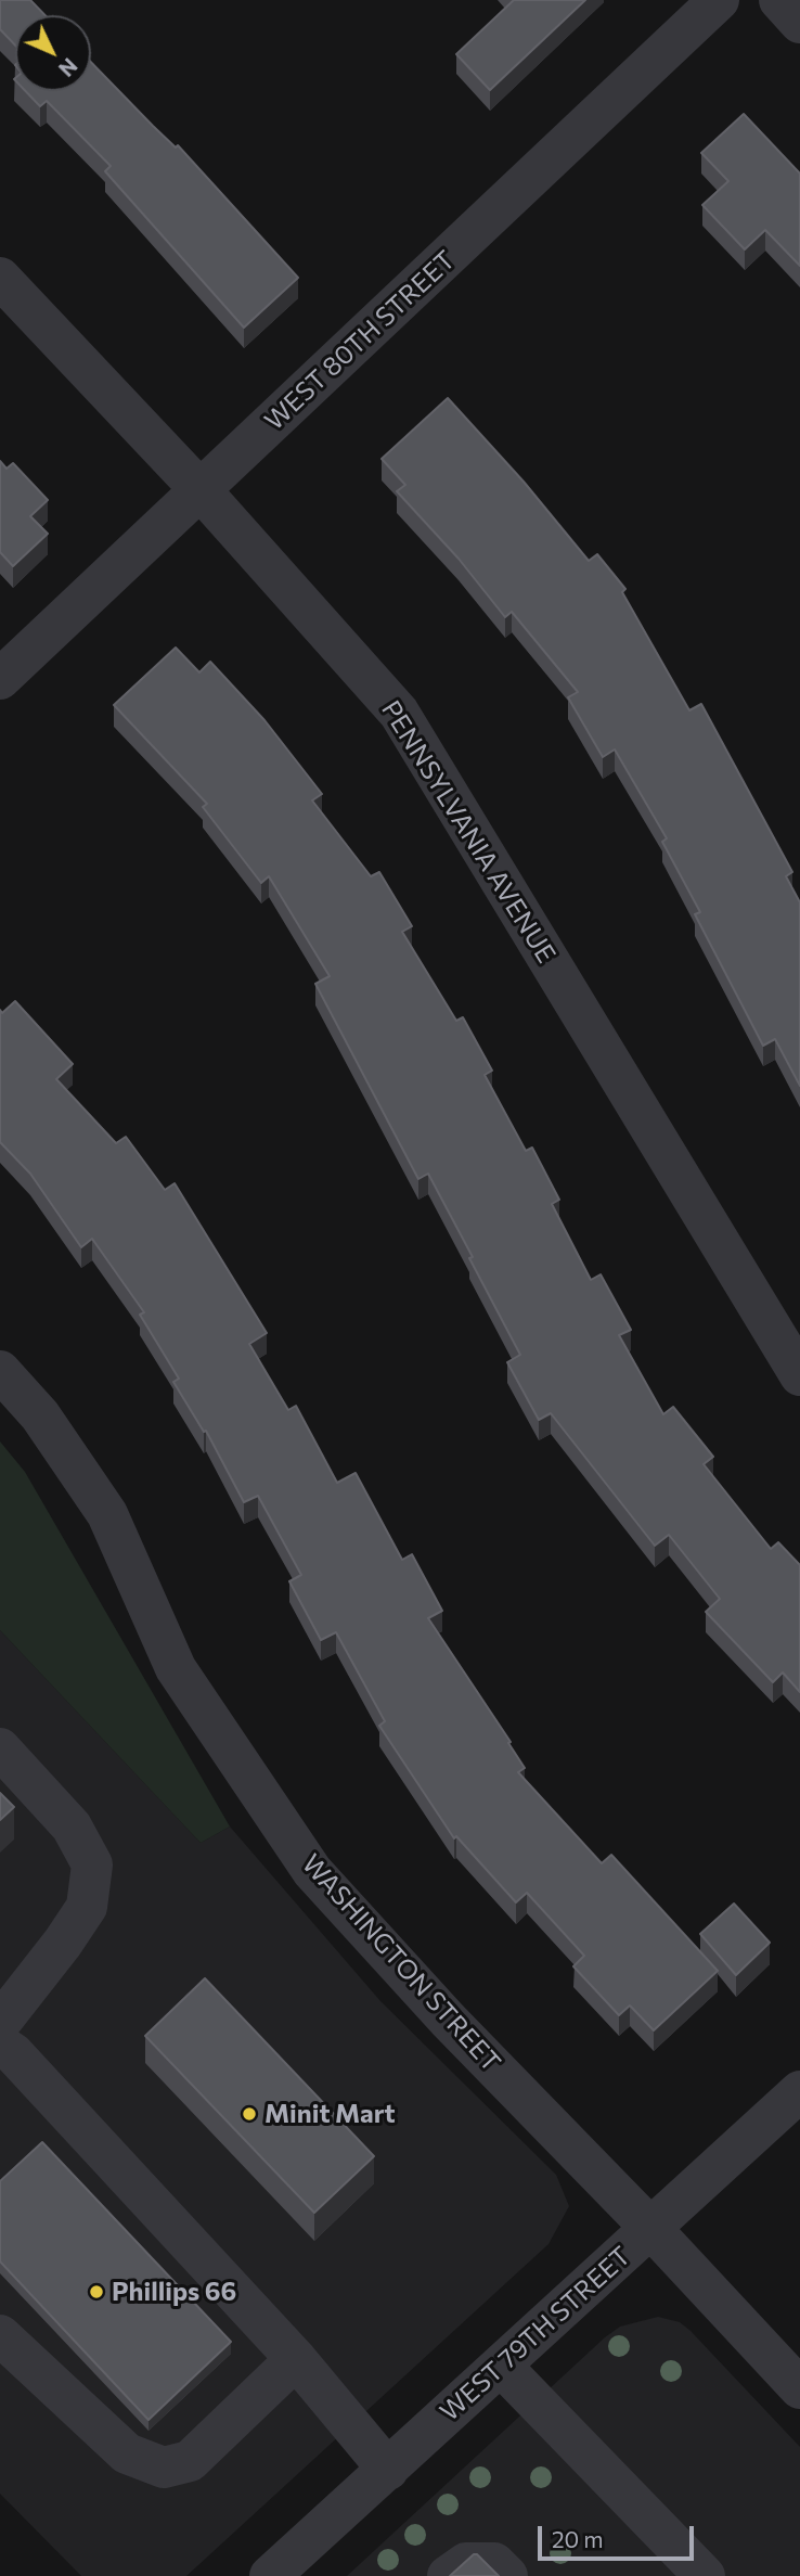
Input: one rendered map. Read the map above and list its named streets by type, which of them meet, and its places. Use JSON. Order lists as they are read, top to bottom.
{
  "streets": {
    "street": [
      "WEST 80TH STREET",
      "PENNSYLVANIA AVENUE",
      "WASHINGTON STREET",
      "WEST 79TH STREET"
    ]
  },
  "crossings": [
    ["WEST 80TH STREET", "PENNSYLVANIA AVENUE"],
    ["WASHINGTON STREET", "WEST 79TH STREET"]
  ],
  "places": ["Minit Mart", "Phillips 66"],
  "scale_bar": "20 m",
  "north": "bottom right"
}
